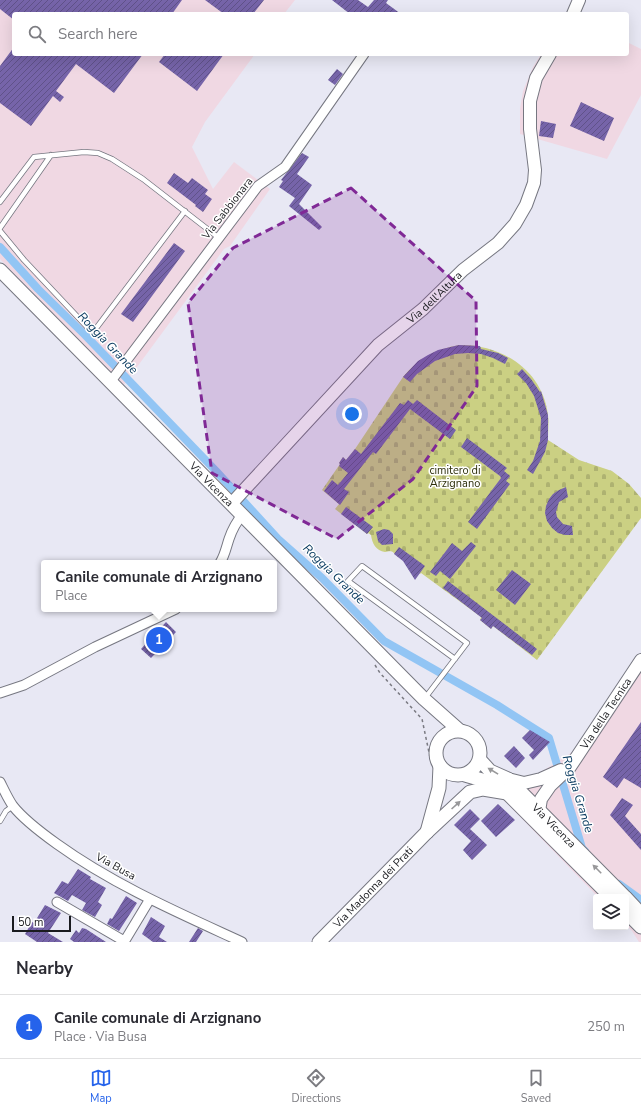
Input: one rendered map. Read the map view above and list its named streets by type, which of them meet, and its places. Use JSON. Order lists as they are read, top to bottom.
{
  "streets": {
    "main road": ["Via Vicenza", "Via Madonna dei Prati"],
    "street": [
      "Via Sabbionara",
      "Via dell'Altura",
      "Via della Tecnica",
      "Via Busa"
    ]
  },
  "crossings": [
    ["Via Sabbionara", "Via Vicenza"],
    ["Via dell'Altura", "Via Vicenza"],
    ["Via Vicenza", "Via della Tecnica"],
    ["Via Vicenza", "Via Madonna dei Prati"]
  ],
  "water": ["Roggia Grande"],
  "parks": ["cimitero di Arzignano"],
  "scale_bar": "50 m",
  "page": {
    "search": "Search here",
    "popup": ["Canile comunale di Arzignano", "Place"],
    "pins": "1",
    "scale": "50 m",
    "heading": "Nearby",
    "list": [
      {
        "mark": "1",
        "name": "Canile comunale di Arzignano",
        "note": "Place · Via Busa",
        "value": "250 m"
      }
    ],
    "nav": ["Map", "Directions", "Saved"]
  }
}
